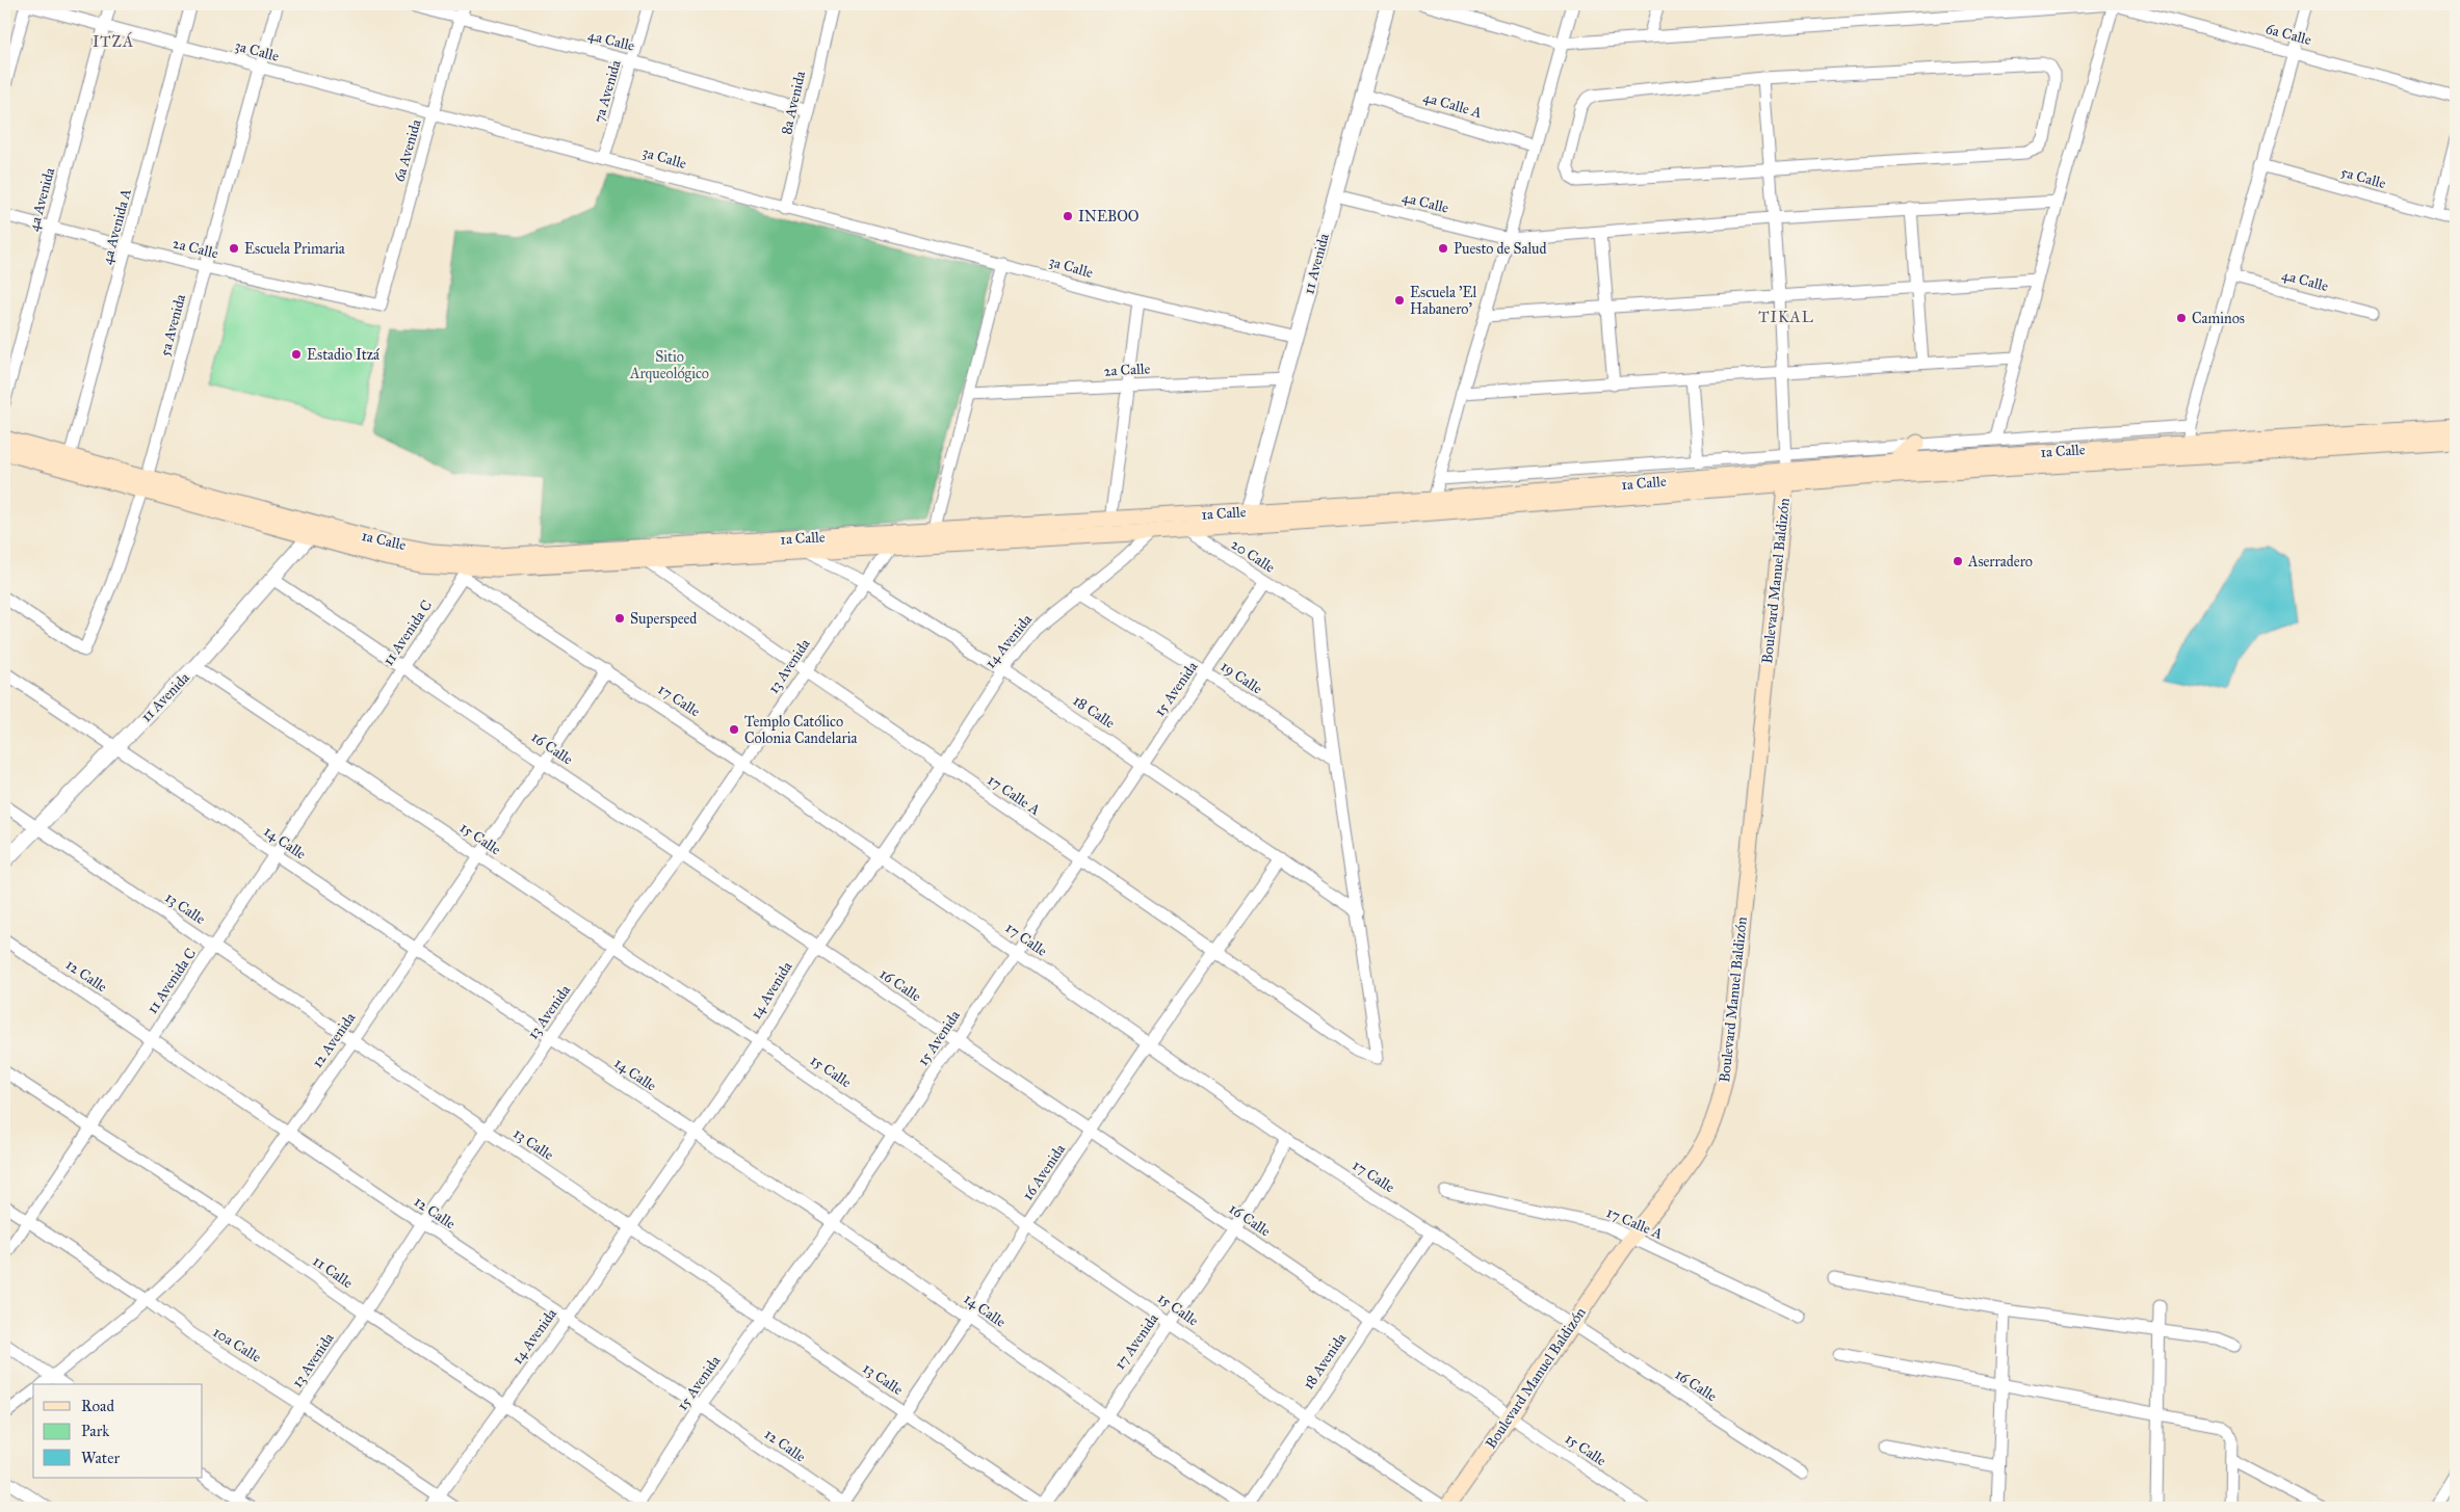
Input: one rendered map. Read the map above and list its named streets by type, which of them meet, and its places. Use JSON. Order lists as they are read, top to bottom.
{
  "streets": {
    "main road": ["1a Calle", "Boulevard Manuel Baldizón"],
    "street": [
      "6a Calle",
      "4a Calle",
      "3a Calle",
      "7a Avenida",
      "8a Avenida",
      "4a Calle A",
      "6a Avenida",
      "5a Calle",
      "4a Avenida",
      "4a Avenida A",
      "2a Calle",
      "11 Avenida",
      "5a Avenida",
      "20 Calle",
      "11 Avenida C",
      "14 Avenida",
      "13 Avenida",
      "19 Calle",
      "15 Avenida",
      "17 Calle",
      "18 Calle",
      "16 Calle",
      "17 Calle A",
      "15 Calle",
      "14 Calle",
      "13 Calle",
      "12 Calle",
      "12 Avenida",
      "16 Avenida",
      "11 Calle",
      "17 Avenida",
      "10a Calle",
      "18 Avenida"
    ]
  },
  "crossings": [
    ["4a Calle", "7a Avenida"],
    ["4a Calle", "8a Avenida"],
    ["4a Calle", "6a Avenida"],
    ["4a Calle", "11 Avenida"],
    ["3a Calle", "7a Avenida"],
    ["3a Calle", "8a Avenida"],
    ["3a Calle", "6a Avenida"],
    ["3a Calle", "4a Avenida"],
    ["3a Calle", "4a Avenida A"],
    ["3a Calle", "11 Avenida"],
    ["3a Calle", "5a Avenida"],
    ["4a Calle A", "11 Avenida"],
    ["6a Avenida", "2a Calle"],
    ["4a Avenida", "2a Calle"],
    ["4a Avenida A", "2a Calle"],
    ["4a Avenida A", "1a Calle"],
    ["2a Calle", "11 Avenida"],
    ["2a Calle", "5a Avenida"],
    ["11 Avenida", "1a Calle"],
    ["11 Avenida", "16 Calle"],
    ["11 Avenida", "15 Calle"],
    ["11 Avenida", "14 Calle"],
    ["11 Avenida", "13 Calle"],
    ["5a Avenida", "1a Calle"],
    ["1a Calle", "20 Calle"],
    ["1a Calle", "Boulevard Manuel Baldizón"],
    ["1a Calle", "11 Avenida C"],
    ["1a Calle", "14 Avenida"],
    ["1a Calle", "13 Avenida"],
    ["1a Calle", "17 Calle"],
    ["1a Calle", "18 Calle"],
    ["1a Calle", "17 Calle A"],
    ["20 Calle", "19 Calle"],
    ["20 Calle", "15 Avenida"],
    ["Boulevard Manuel Baldizón", "17 Calle"],
    ["Boulevard Manuel Baldizón", "16 Calle"],
    ["Boulevard Manuel Baldizón", "17 Calle A"],
    ["Boulevard Manuel Baldizón", "15 Calle"],
    ["11 Avenida C", "17 Calle"],
    ["11 Avenida C", "16 Calle"],
    ["11 Avenida C", "15 Calle"],
    ["11 Avenida C", "14 Calle"],
    ["11 Avenida C", "13 Calle"],
    ["11 Avenida C", "12 Calle"],
    ["11 Avenida C", "11 Calle"],
    ["11 Avenida C", "10a Calle"],
    ["14 Avenida", "19 Calle"],
    ["14 Avenida", "17 Calle"],
    ["14 Avenida", "18 Calle"],
    ["14 Avenida", "16 Calle"],
    ["14 Avenida", "17 Calle A"],
    ["14 Avenida", "15 Calle"],
    ["14 Avenida", "14 Calle"],
    ["14 Avenida", "13 Calle"],
    ["14 Avenida", "12 Calle"],
    ["14 Avenida", "11 Calle"],
    ["14 Avenida", "10a Calle"],
    ["13 Avenida", "17 Calle"],
    ["13 Avenida", "18 Calle"],
    ["13 Avenida", "16 Calle"],
    ["13 Avenida", "17 Calle A"],
    ["13 Avenida", "15 Calle"],
    ["13 Avenida", "14 Calle"],
    ["13 Avenida", "13 Calle"],
    ["13 Avenida", "12 Calle"],
    ["13 Avenida", "11 Calle"],
    ["13 Avenida", "10a Calle"],
    ["19 Calle", "15 Avenida"],
    ["15 Avenida", "17 Calle"],
    ["15 Avenida", "18 Calle"],
    ["15 Avenida", "16 Calle"],
    ["15 Avenida", "17 Calle A"],
    ["15 Avenida", "15 Calle"],
    ["15 Avenida", "14 Calle"],
    ["15 Avenida", "13 Calle"],
    ["15 Avenida", "12 Calle"],
    ["15 Avenida", "11 Calle"],
    ["17 Calle", "16 Calle"],
    ["17 Calle", "12 Avenida"],
    ["17 Calle", "16 Avenida"],
    ["17 Calle", "17 Avenida"],
    ["17 Calle", "18 Avenida"],
    ["18 Calle", "17 Calle A"],
    ["18 Calle", "16 Avenida"],
    ["16 Calle", "15 Calle"],
    ["16 Calle", "12 Avenida"],
    ["16 Calle", "16 Avenida"],
    ["16 Calle", "17 Avenida"],
    ["16 Calle", "18 Avenida"],
    ["17 Calle A", "16 Avenida"],
    ["15 Calle", "12 Avenida"],
    ["15 Calle", "16 Avenida"],
    ["15 Calle", "17 Avenida"],
    ["15 Calle", "18 Avenida"],
    ["14 Calle", "12 Avenida"],
    ["14 Calle", "16 Avenida"],
    ["14 Calle", "17 Avenida"],
    ["14 Calle", "18 Avenida"],
    ["13 Calle", "12 Avenida"],
    ["13 Calle", "16 Avenida"],
    ["13 Calle", "17 Avenida"],
    ["12 Calle", "12 Avenida"],
    ["12 Calle", "16 Avenida"],
    ["12 Avenida", "11 Calle"],
    ["12 Avenida", "10a Calle"]
  ],
  "districts": ["ITZÁ", "TIKAL"],
  "parks": ["Sitio Arqueológico"],
  "places": [
    "INEBOO",
    "Escuela Primaria",
    "Puesto de Salud",
    "Escuela 'El Habanero'",
    "Caminos",
    "Estadio Itzá",
    "Aserradero",
    "Superspeed",
    "Templo Católico Colonia Candelaria"
  ],
  "legend": ["Road", "Park", "Water"]
}
